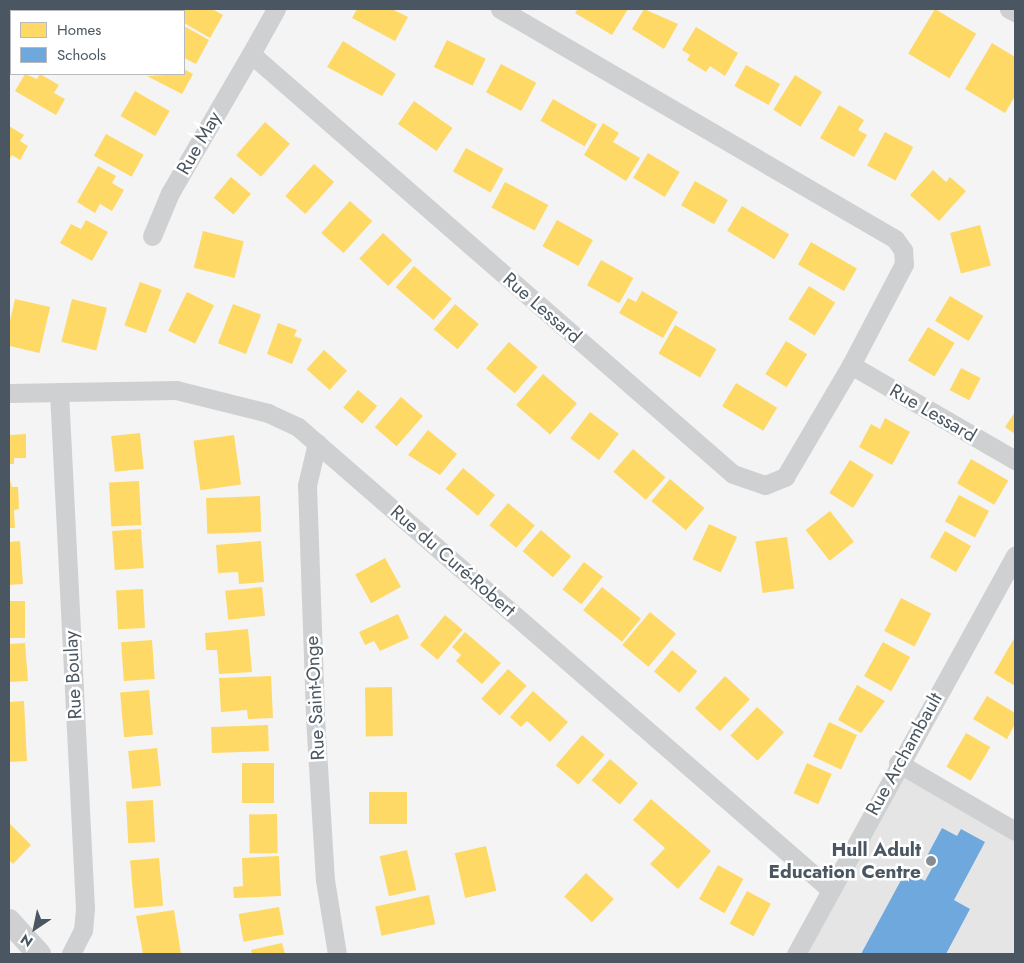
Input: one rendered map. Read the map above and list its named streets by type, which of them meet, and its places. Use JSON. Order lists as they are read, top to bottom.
{
  "streets": {
    "street": [
      "Rue May",
      "Rue Lessard",
      "Rue du Curé-Robert",
      "Rue Boulay",
      "Rue Saint-Onge",
      "Rue Archambault"
    ]
  },
  "crossings": [
    ["Rue May", "Rue Lessard"],
    ["Rue du Curé-Robert", "Rue Boulay"],
    ["Rue du Curé-Robert", "Rue Saint-Onge"],
    ["Rue du Curé-Robert", "Rue Archambault"]
  ],
  "places": ["Hull Adult Education Centre"],
  "legend": ["Homes", "Schools"],
  "north": "bottom left"
}
